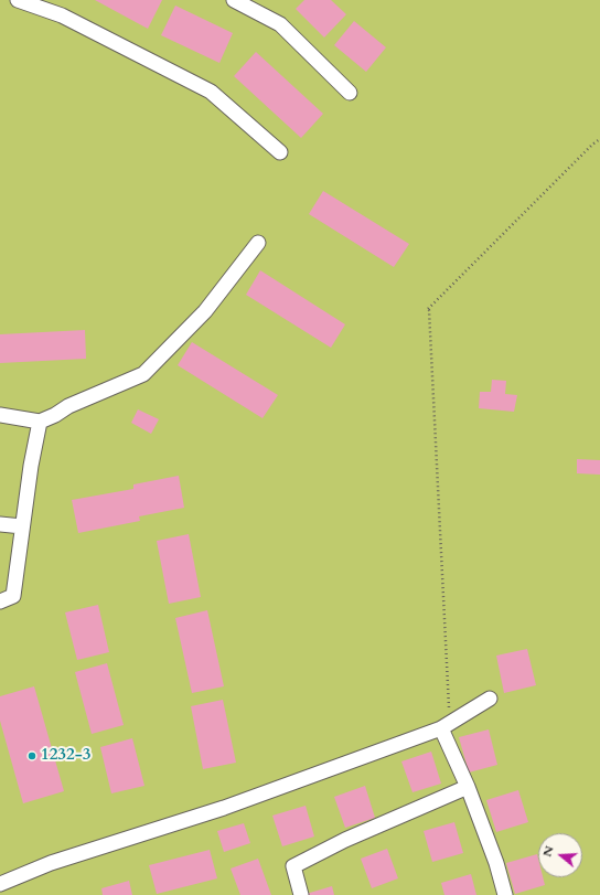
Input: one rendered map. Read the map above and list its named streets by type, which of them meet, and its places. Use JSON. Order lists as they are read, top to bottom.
{
  "places": ["1232-3"],
  "north": "left"
}
